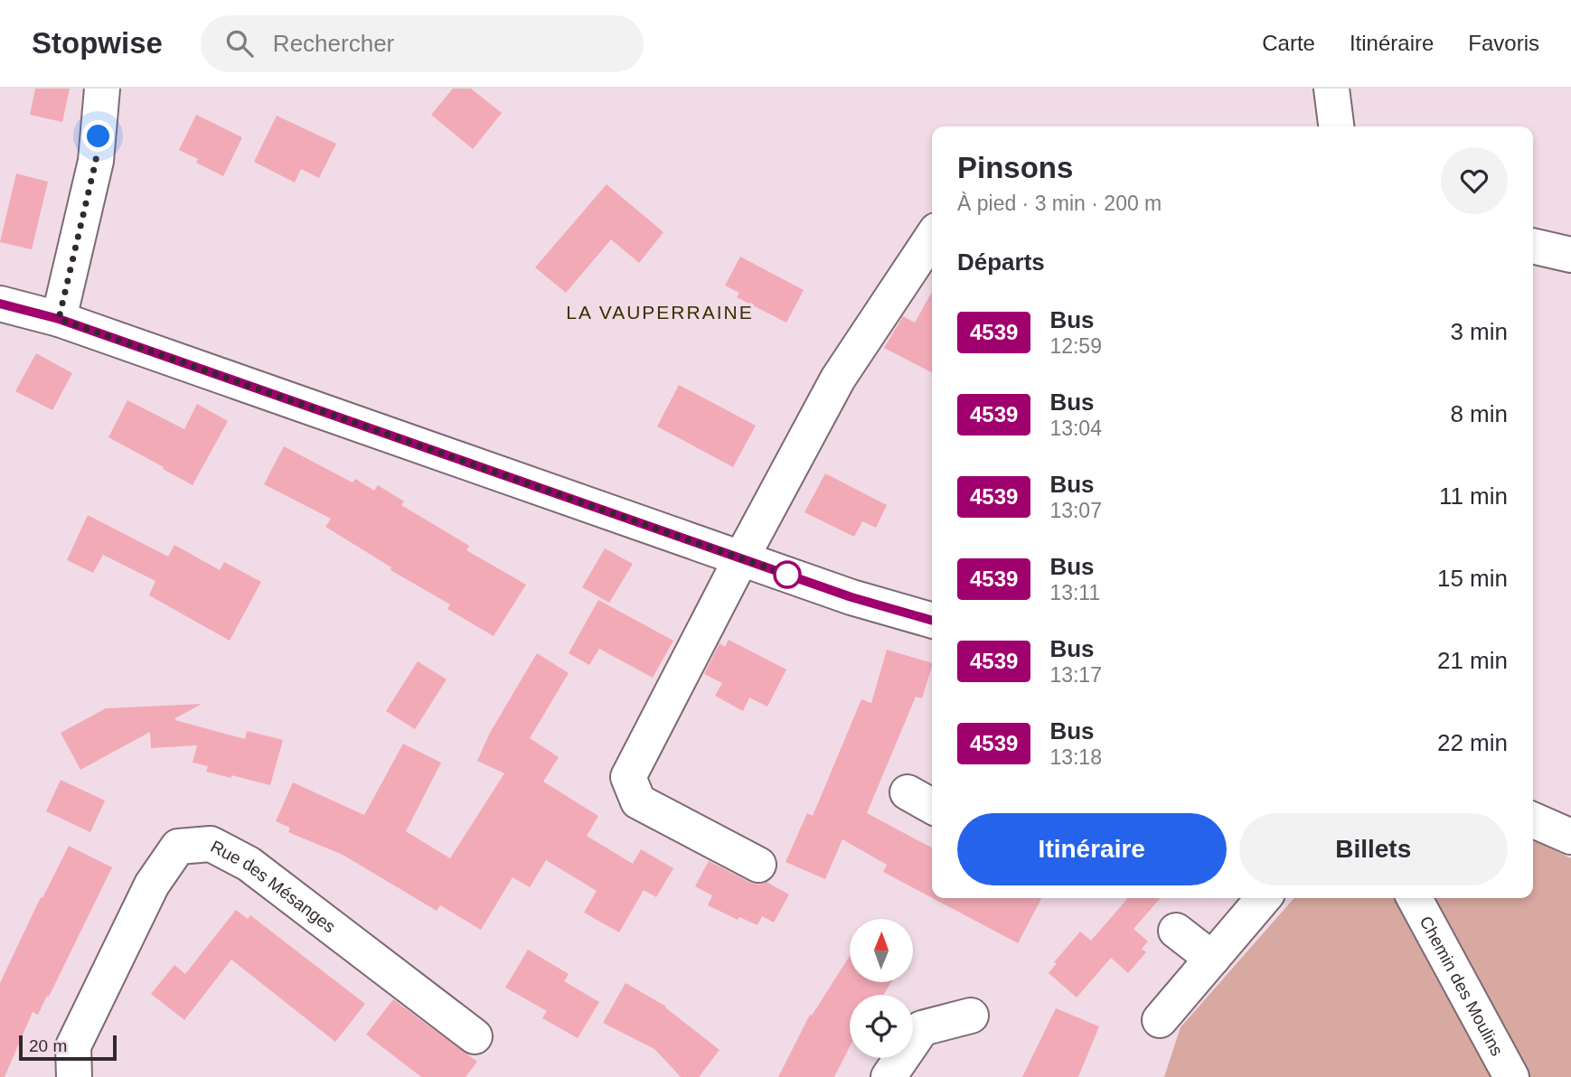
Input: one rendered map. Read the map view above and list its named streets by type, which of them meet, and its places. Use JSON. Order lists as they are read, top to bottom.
{
  "streets": {
    "street": ["Rue des Mésanges", "Chemin des Moulins"]
  },
  "districts": ["LA VAUPERRAINE"],
  "lines": ["bus line 4539"],
  "scale_bar": "20 m",
  "north": "top",
  "page": {
    "header": "Stopwise",
    "search": "Rechercher",
    "nav": ["Carte", "Itinéraire", "Favoris"],
    "heading": [
      ["Pinsons", "À pied · 3 min · 200 m"],
      "Départs"
    ],
    "list": [
      {
        "mark": "4539",
        "name": "Bus",
        "note": "12:59",
        "value": "3 min"
      },
      {
        "mark": "4539",
        "name": "Bus",
        "note": "13:04",
        "value": "8 min"
      },
      {
        "mark": "4539",
        "name": "Bus",
        "note": "13:07",
        "value": "11 min"
      },
      {
        "mark": "4539",
        "name": "Bus",
        "note": "13:11",
        "value": "15 min"
      },
      {
        "mark": "4539",
        "name": "Bus",
        "note": "13:17",
        "value": "21 min"
      },
      {
        "mark": "4539",
        "name": "Bus",
        "note": "13:18",
        "value": "22 min"
      }
    ],
    "buttons": ["Itinéraire", "Billets"],
    "scale": "20 m"
  }
}
